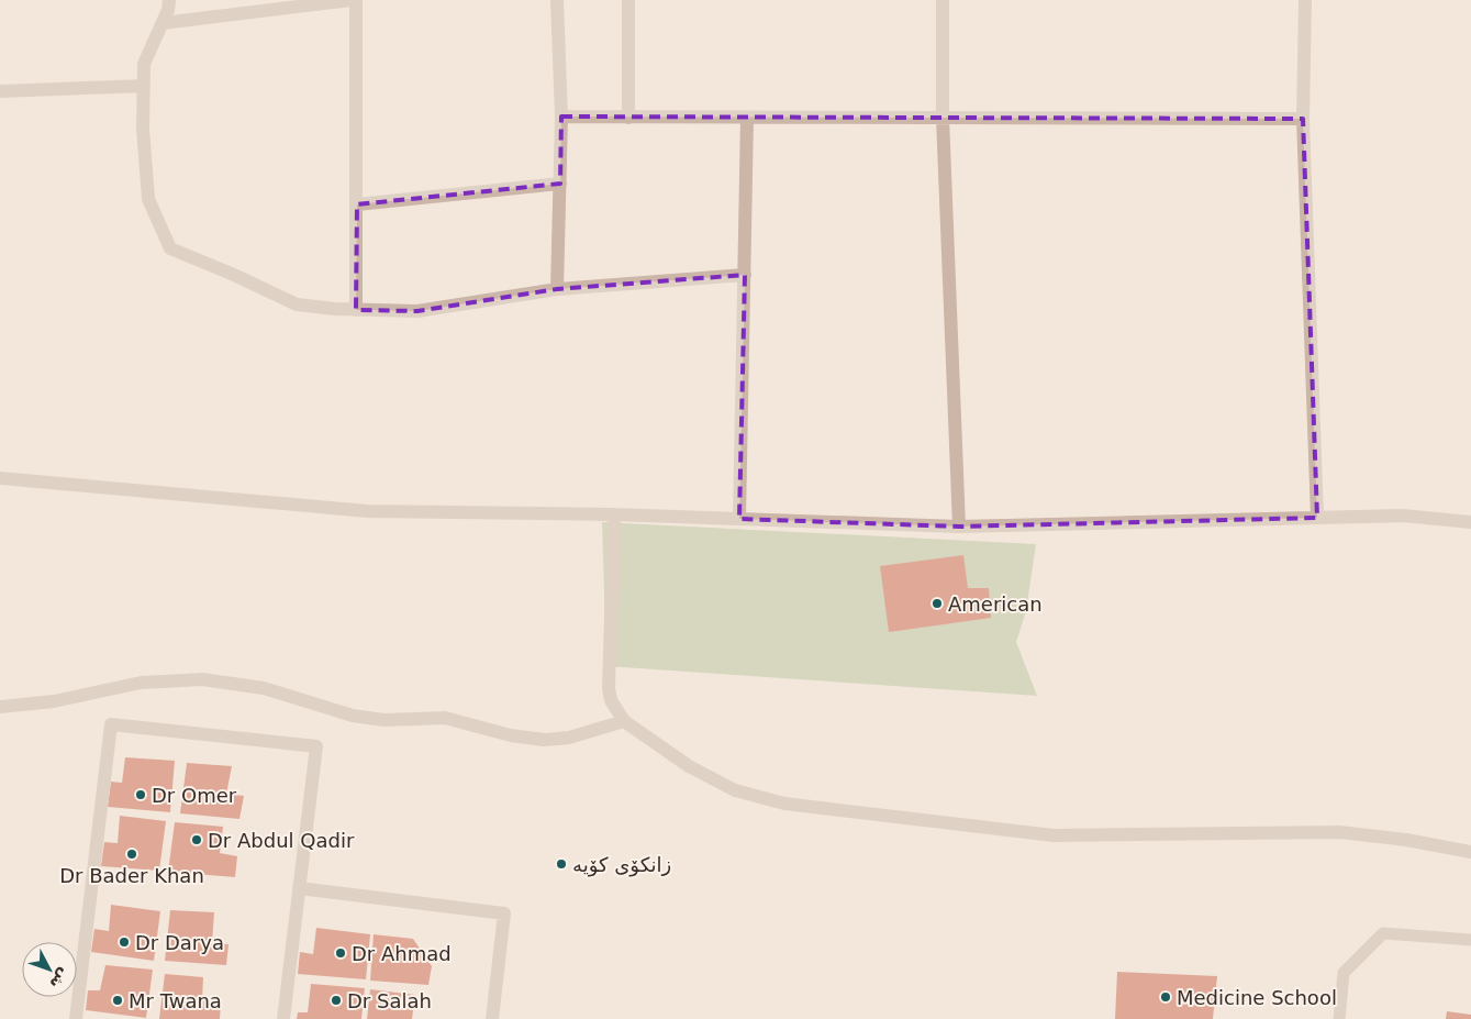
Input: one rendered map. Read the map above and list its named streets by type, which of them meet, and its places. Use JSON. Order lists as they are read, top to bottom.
{
  "places": [
    "American",
    "Dr Omer",
    "Dr Abdul Qadir",
    "Dr Bader Khan",
    "زانکۆی کۆیە",
    "Dr Darya",
    "Dr Ahmad",
    "Medicine School",
    "Mr Twana",
    "Dr Salah"
  ],
  "north": "bottom right"
}
